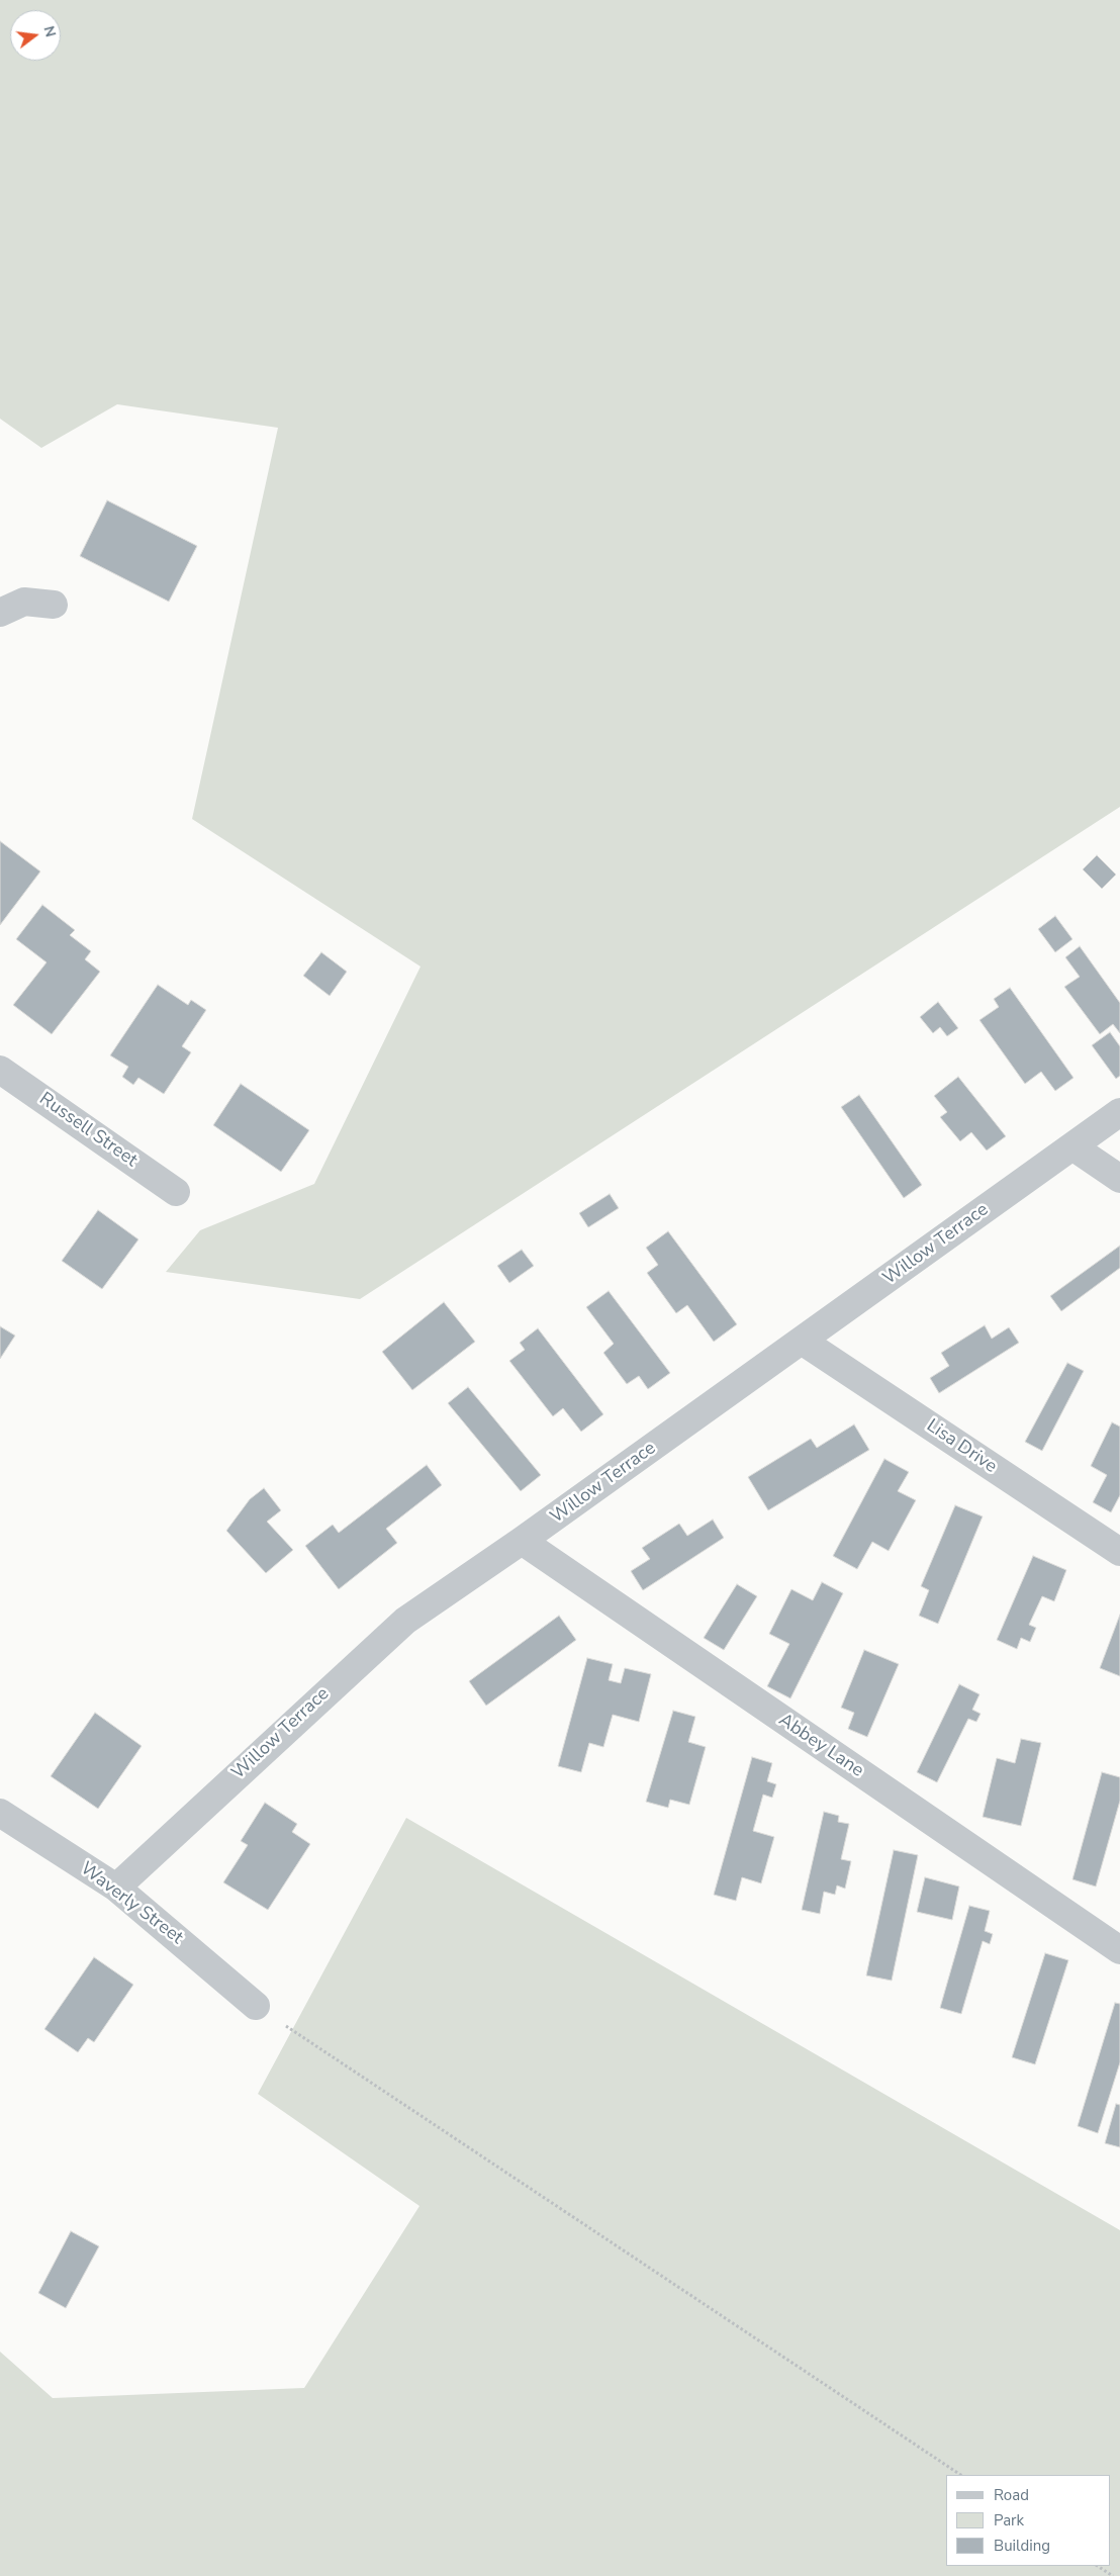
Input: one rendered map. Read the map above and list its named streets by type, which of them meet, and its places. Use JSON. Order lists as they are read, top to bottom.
{
  "streets": {
    "street": [
      "Russell Street",
      "Willow Terrace",
      "Lisa Drive",
      "Abbey Lane",
      "Waverly Street"
    ]
  },
  "crossings": [
    ["Willow Terrace", "Lisa Drive"],
    ["Willow Terrace", "Abbey Lane"],
    ["Willow Terrace", "Waverly Street"]
  ],
  "legend": ["Road", "Park", "Building"],
  "north": "right"
}
